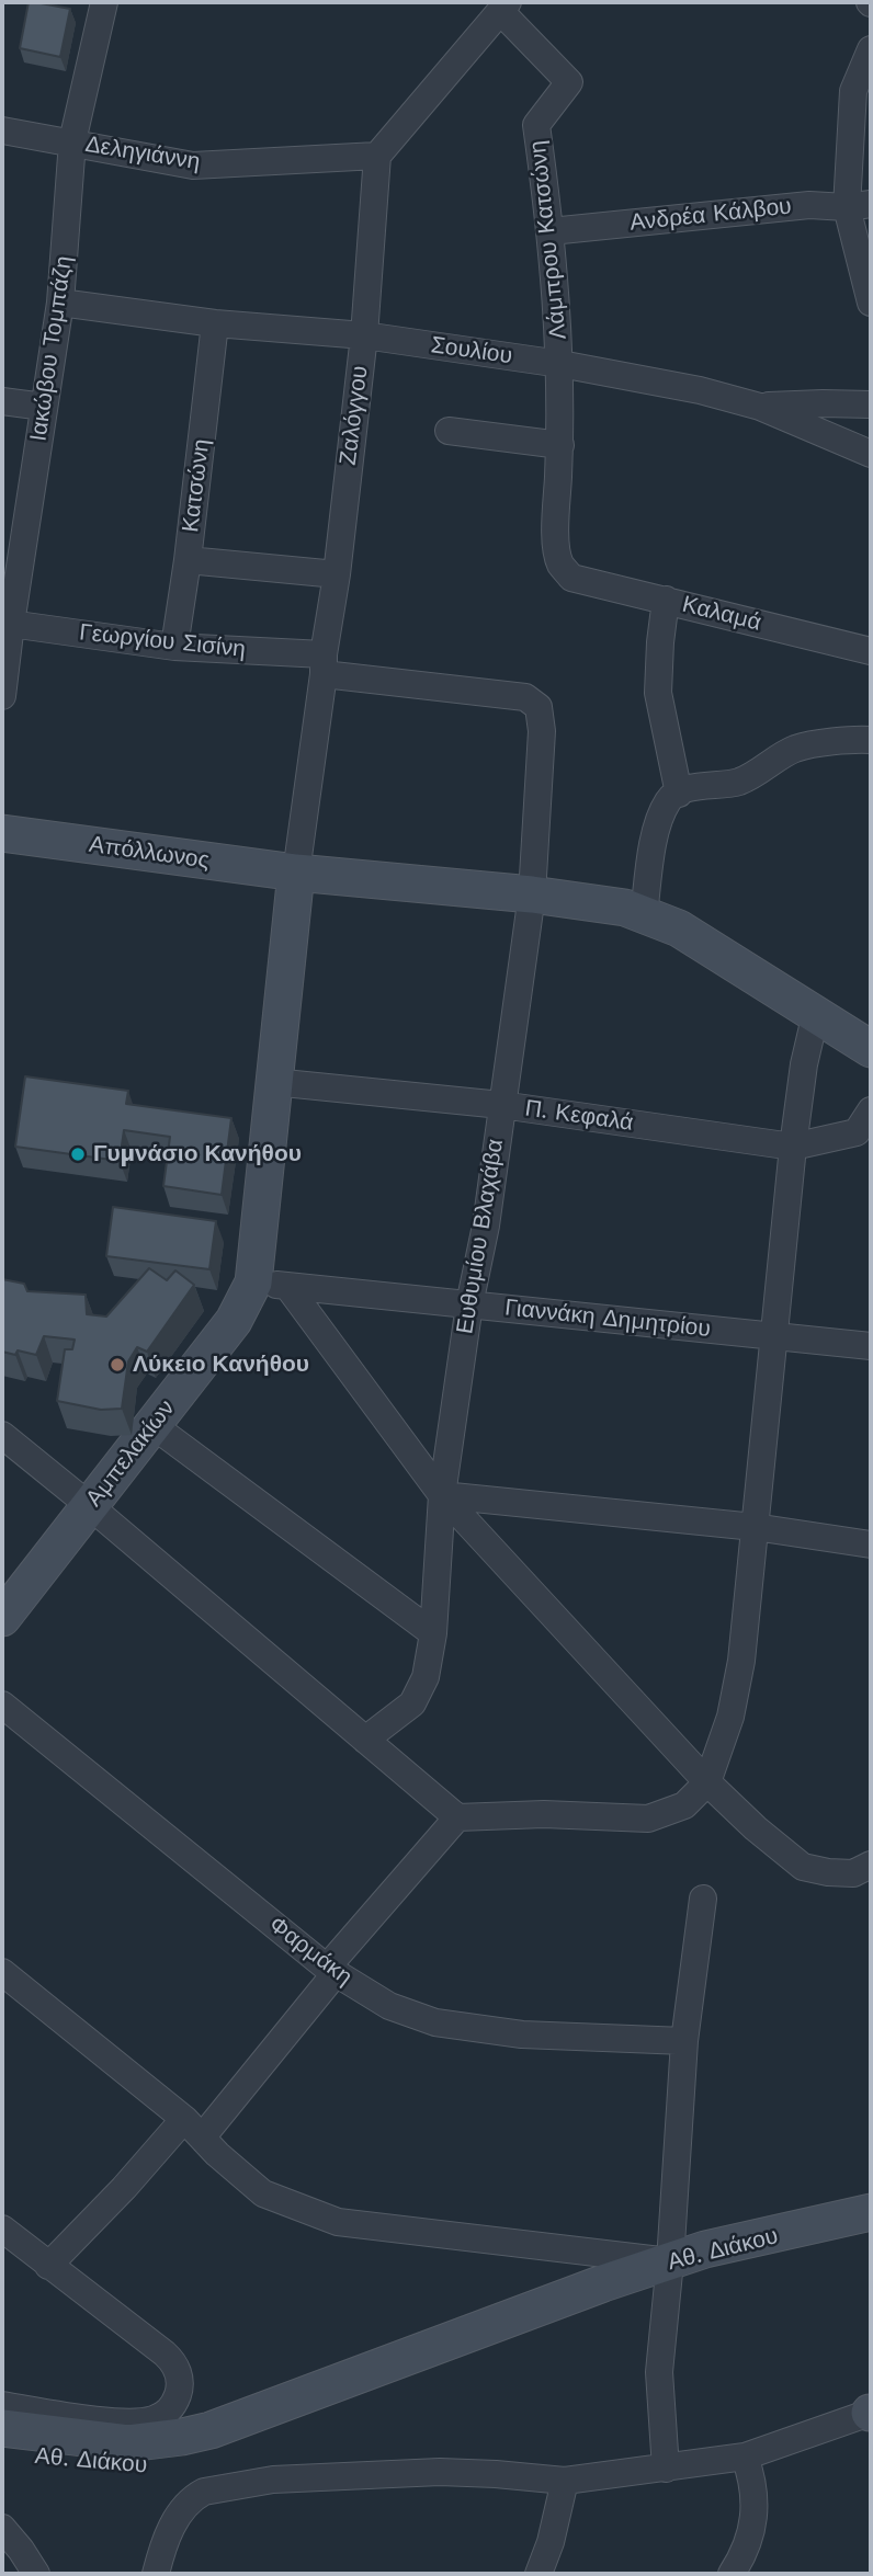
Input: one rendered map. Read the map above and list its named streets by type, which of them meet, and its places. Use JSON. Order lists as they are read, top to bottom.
{
  "streets": {
    "street": [
      "Δεληγιάννη",
      "Ανδρέα Κάλβου",
      "Λάμπρου Κατσώνη",
      "Ιακώβου Τομπάζη",
      "Σουλίου",
      "Ζαλόγγου",
      "Κατσώνη",
      "Καλαμά",
      "Γεωργίου Σισίνη",
      "Απόλλωνος",
      "Π. Κεφαλά",
      "Ευθυμίου Βλαχάβα",
      "Γιαννάκη Δημητρίου",
      "Αμπελακίων",
      "Φαρμάκη",
      "Αθ. Διάκου"
    ]
  },
  "crossings": [
    ["Δεληγιάννη", "Ιακώβου Τομπάζη"],
    ["Δεληγιάννη", "Ζαλόγγου"],
    ["Ανδρέα Κάλβου", "Λάμπρου Κατσώνη"],
    ["Λάμπρου Κατσώνη", "Σουλίου"],
    ["Λάμπρου Κατσώνη", "Καλαμά"],
    ["Ιακώβου Τομπάζη", "Σουλίου"],
    ["Ιακώβου Τομπάζη", "Γεωργίου Σισίνη"],
    ["Σουλίου", "Ζαλόγγου"],
    ["Σουλίου", "Κατσώνη"],
    ["Ζαλόγγου", "Γεωργίου Σισίνη"],
    ["Ζαλόγγου", "Απόλλωνος"],
    ["Ζαλόγγου", "Αμπελακίων"],
    ["Κατσώνη", "Γεωργίου Σισίνη"],
    ["Γεωργίου Σισίνη", "Ευθυμίου Βλαχάβα"],
    ["Απόλλωνος", "Ευθυμίου Βλαχάβα"],
    ["Απόλλωνος", "Αμπελακίων"],
    ["Π. Κεφαλά", "Ευθυμίου Βλαχάβα"],
    ["Π. Κεφαλά", "Αμπελακίων"],
    ["Ευθυμίου Βλαχάβα", "Γιαννάκη Δημητρίου"],
    ["Γιαννάκη Δημητρίου", "Αμπελακίων"]
  ],
  "places": ["Γυμνάσιο Κανήθου", "Λύκειο Κανήθου"]
}
